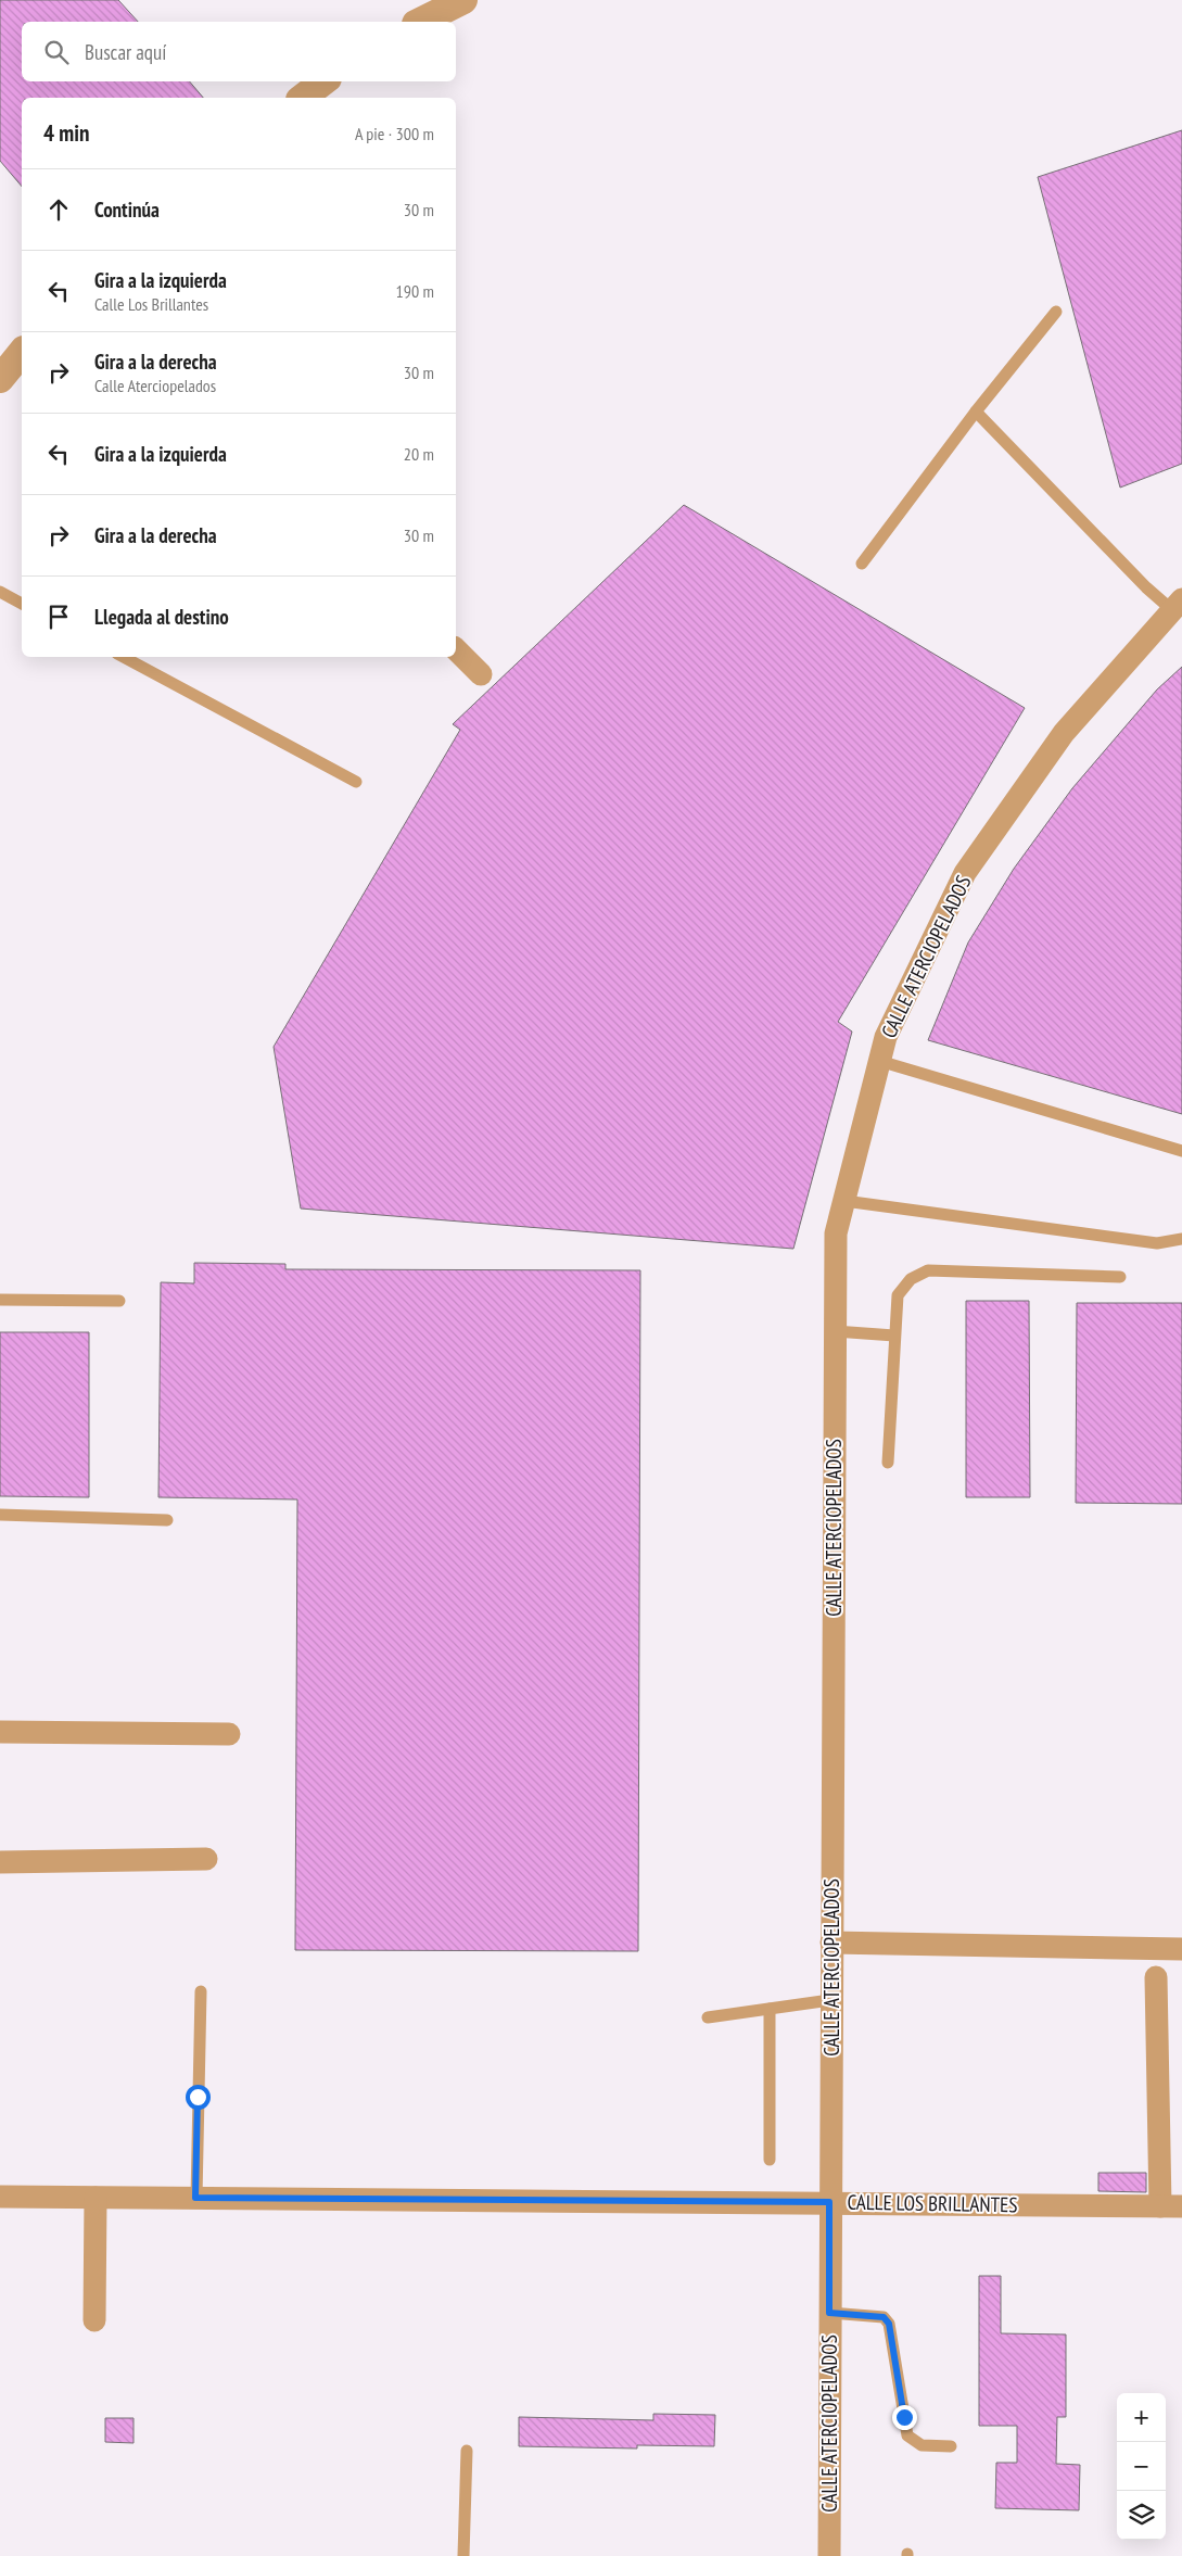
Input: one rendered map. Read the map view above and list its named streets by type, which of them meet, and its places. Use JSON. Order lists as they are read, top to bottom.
{
  "streets": {
    "street": ["CALLE ATERCIOPELADOS", "CALLE LOS BRILLANTES"]
  },
  "crossings": [
    ["CALLE ATERCIOPELADOS", "CALLE LOS BRILLANTES"]
  ],
  "page": {
    "search": "Buscar aquí",
    "heading": ["4 min", "A pie · 300 m"],
    "list": [
      ["Continúa", "30 m"],
      ["Gira a la izquierda", "Calle Los Brillantes", "190 m"],
      ["Gira a la derecha", "Calle Aterciopelados", "30 m"],
      ["Gira a la izquierda", "20 m"],
      ["Gira a la derecha", "30 m"],
      "Llegada al destino"
    ],
    "map_buttons": ["+", "−"]
  }
}
